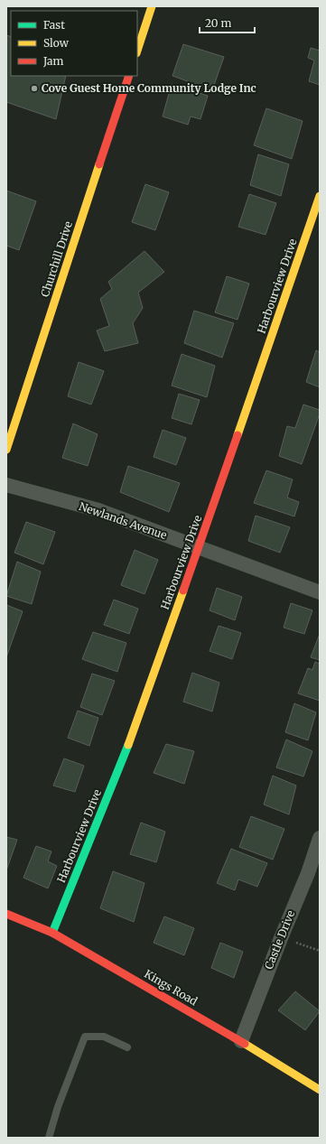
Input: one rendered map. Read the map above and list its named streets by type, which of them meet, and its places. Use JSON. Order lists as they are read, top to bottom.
{
  "streets": {
    "street": [
      "Churchill Drive",
      "Harbourview Drive",
      "Newlands Avenue",
      "Castle Drive",
      "Kings Road"
    ]
  },
  "crossings": [
    ["Harbourview Drive", "Newlands Avenue"],
    ["Harbourview Drive", "Kings Road"],
    ["Castle Drive", "Kings Road"]
  ],
  "places": ["Cove Guest Home Community Lodge Inc"],
  "legend": ["Fast", "Slow", "Jam"],
  "scale_bar": "20 m"
}
